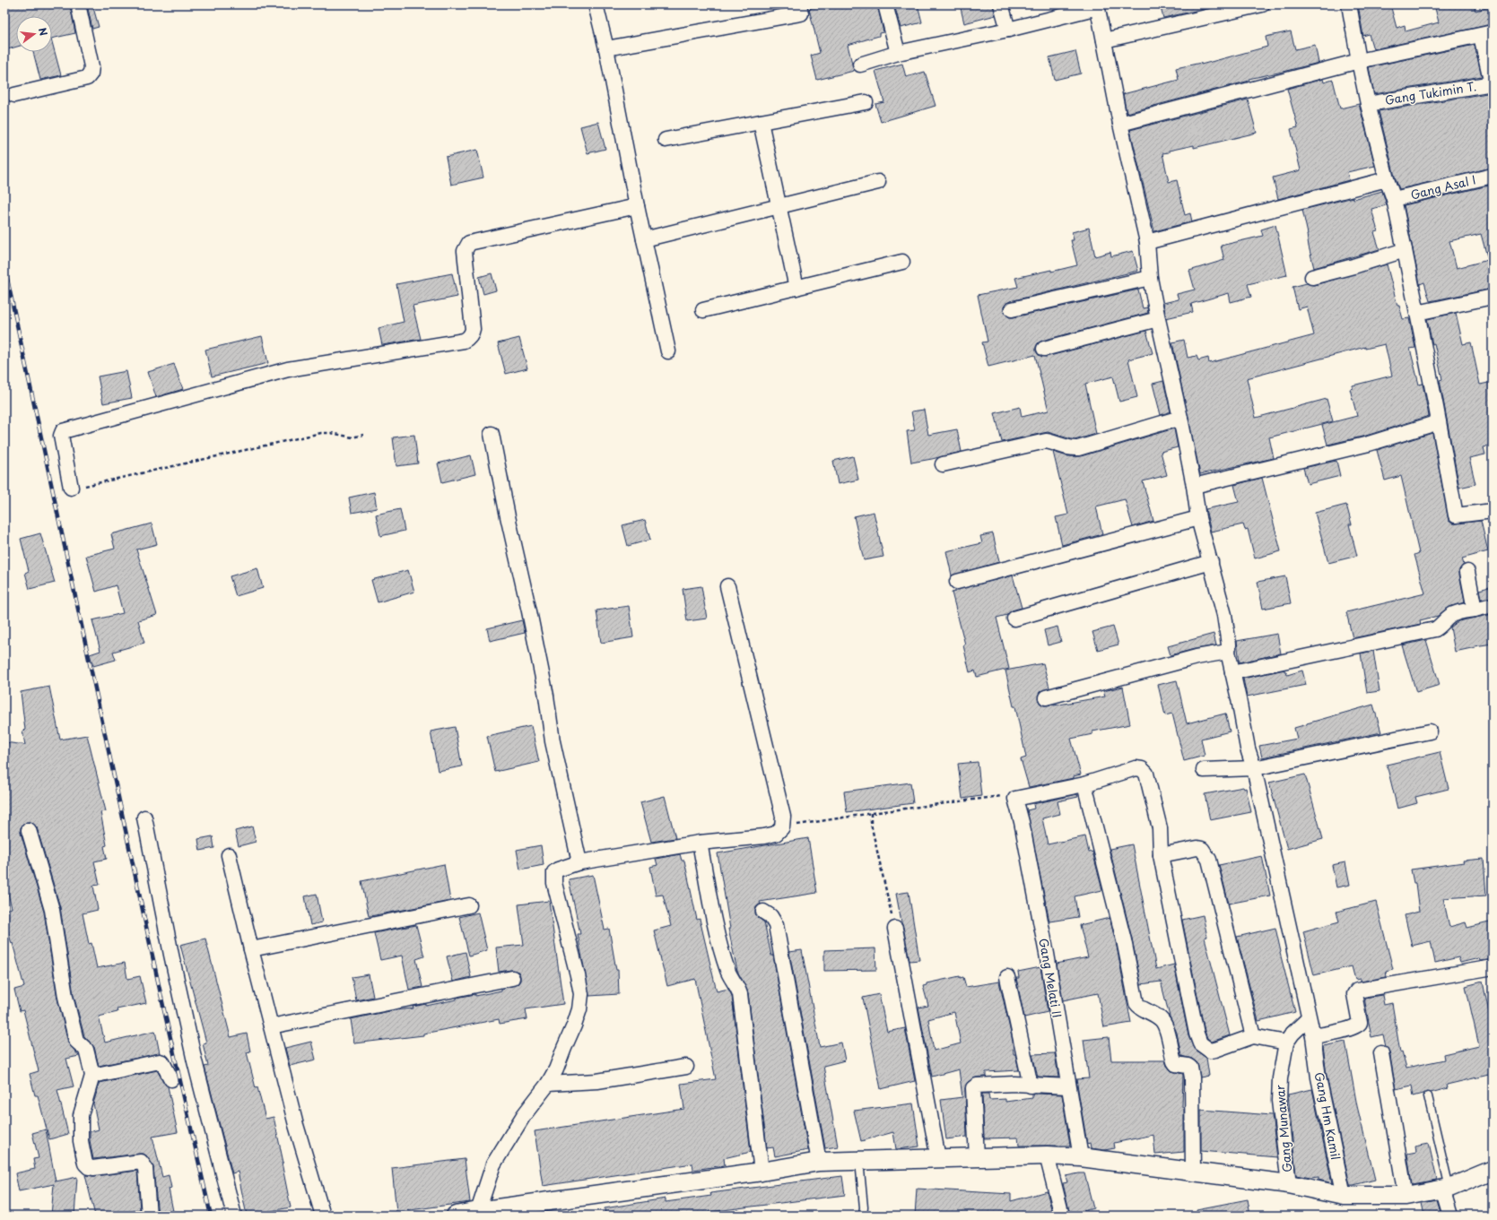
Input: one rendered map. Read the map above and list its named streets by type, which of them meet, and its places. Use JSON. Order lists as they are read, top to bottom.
{
  "streets": {
    "street": [
      "Gang Tukimin T.",
      "Gang Asal I",
      "Gang Melati II",
      "Gang Hm Kamil",
      "Gang Munawar"
    ]
  },
  "crossings": [
    ["Gang Hm Kamil", "Gang Munawar"]
  ],
  "north": "right"
}
